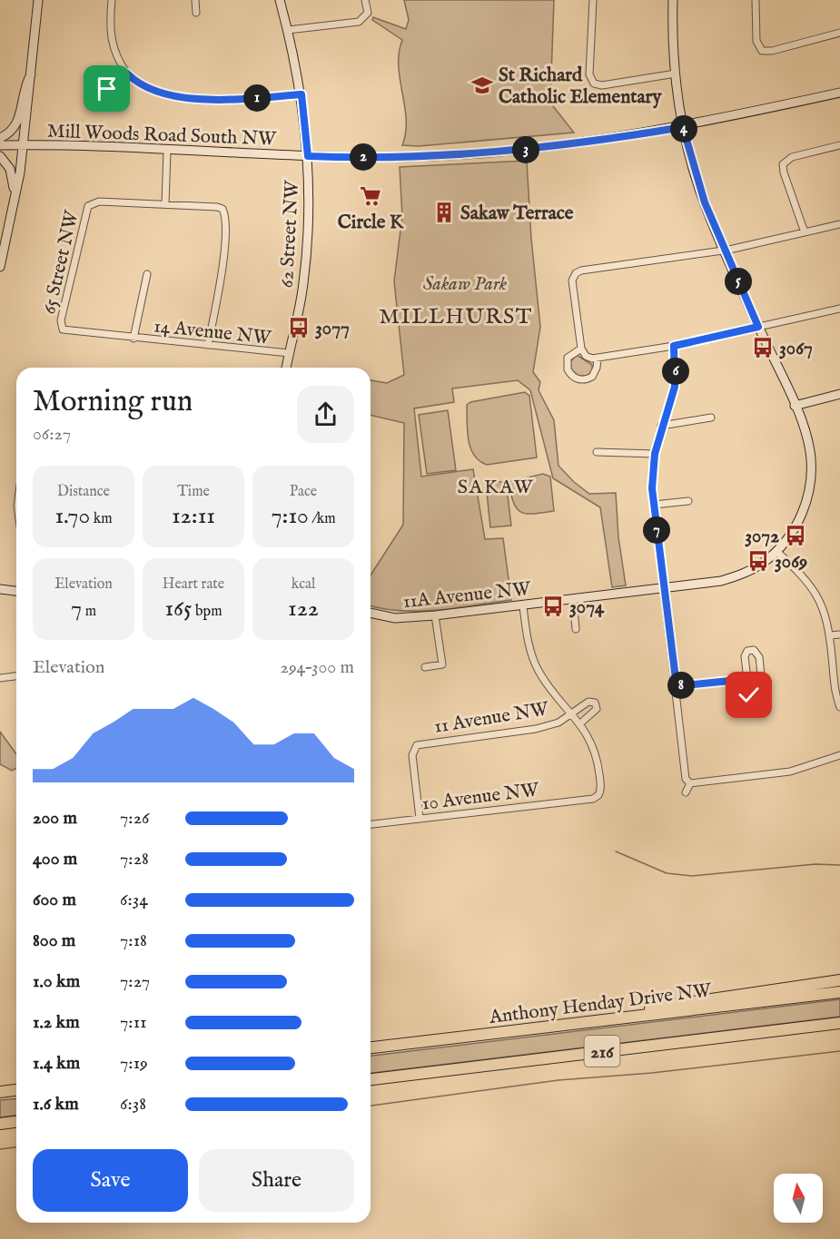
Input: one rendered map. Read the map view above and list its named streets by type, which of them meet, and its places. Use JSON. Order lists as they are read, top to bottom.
{
  "streets": {
    "highway": ["Anthony Henday Drive NW", "216"],
    "street": [
      "Mill Woods Road South NW",
      "62 Street NW",
      "65 Street NW",
      "14 Avenue NW",
      "11A Avenue NW",
      "11 Avenue NW",
      "10 Avenue NW"
    ]
  },
  "crossings": [
    ["Mill Woods Road South NW", "62 Street NW"],
    ["Mill Woods Road South NW", "11A Avenue NW"],
    ["62 Street NW", "14 Avenue NW"],
    ["65 Street NW", "14 Avenue NW"],
    ["11 Avenue NW", "10 Avenue NW"]
  ],
  "districts": ["MILLHURST", "SAKAW"],
  "parks": ["Sakaw Park"],
  "places": {
    "school or university": ["St Richard Catholic Elementary"],
    "supermarket": ["Circle K"],
    "building": ["Sakaw Terrace"],
    "bus stop": [
      "3077",
      "3067",
      "3072",
      "3069",
      "3074"
    ]
  },
  "north": "top",
  "page": {
    "pins": [
      "1",
      "4",
      "3",
      "2",
      "5",
      "6",
      "7",
      "8"
    ],
    "heading": ["Morning run", "06:27"],
    "stats": [
      ["Distance", "1.70 km"],
      ["Time", "12:11"],
      ["Pace", "7:10 /km"],
      ["Elevation", "7 m"],
      ["Heart rate", "165 bpm"],
      ["kcal", "122"]
    ],
    "chart": ["Elevation", "294–300 m"],
    "list": [
      {
        "name": "200 m",
        "note": "7:26"
      },
      {
        "name": "400 m",
        "note": "7:28"
      },
      {
        "name": "600 m",
        "note": "6:34"
      },
      {
        "name": "800 m",
        "note": "7:18"
      },
      {
        "name": "1.0 km",
        "note": "7:27"
      },
      {
        "name": "1.2 km",
        "note": "7:11"
      },
      {
        "name": "1.4 km",
        "note": "7:19"
      },
      {
        "name": "1.6 km",
        "note": "6:38"
      }
    ],
    "buttons": ["Save", "Share"]
  }
}
